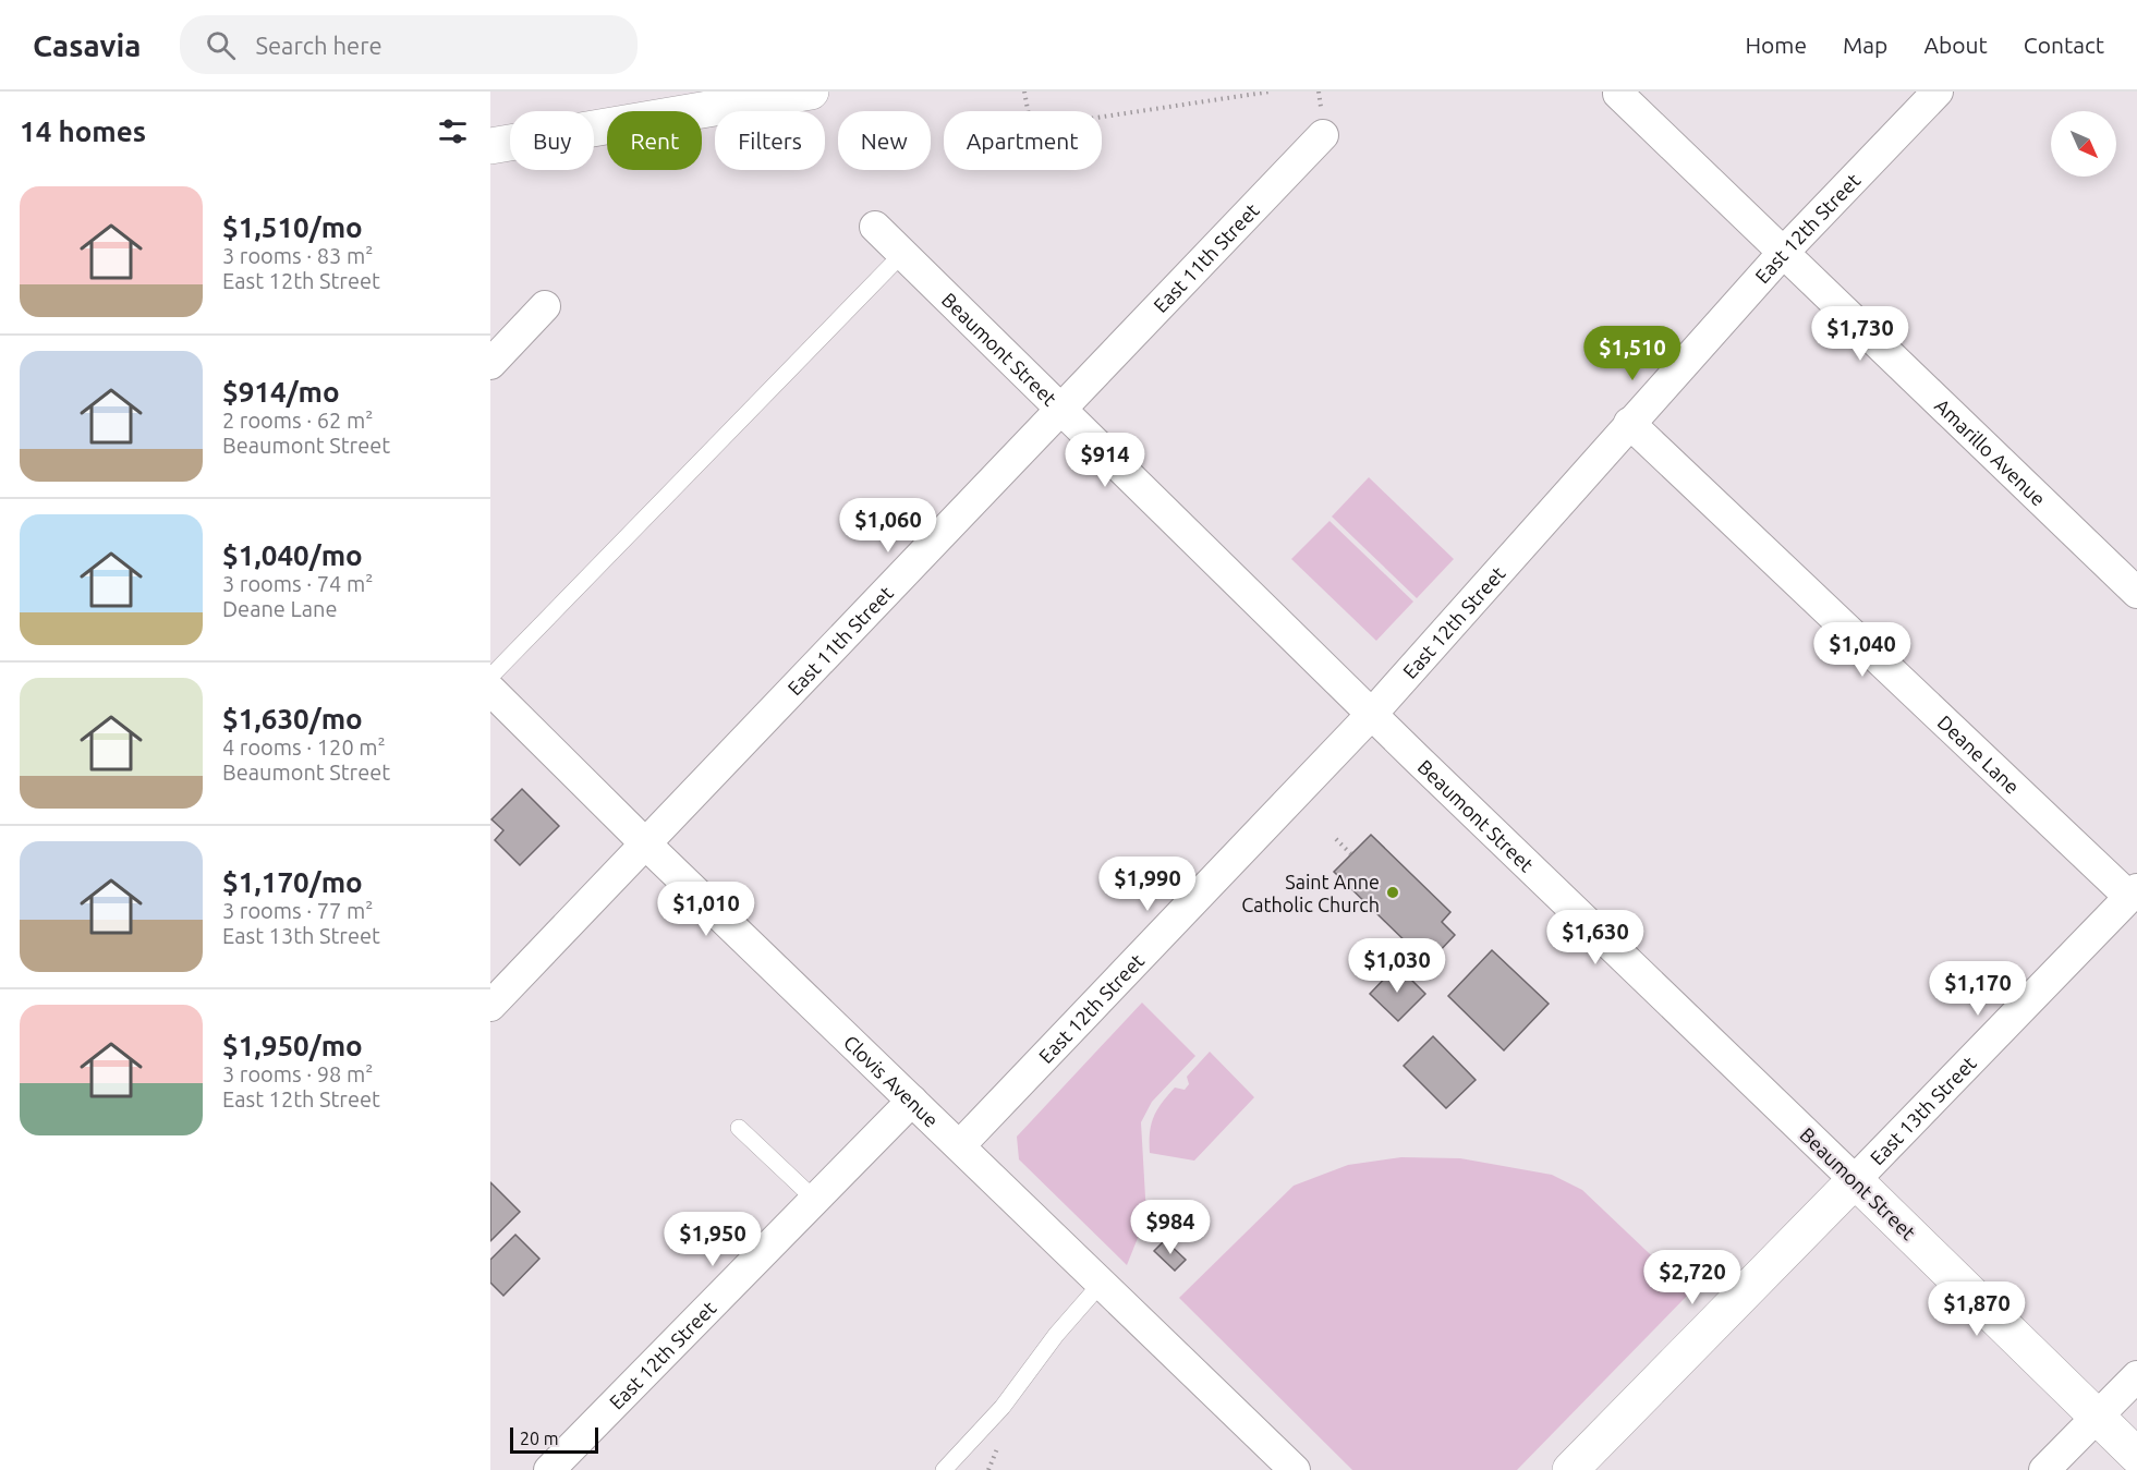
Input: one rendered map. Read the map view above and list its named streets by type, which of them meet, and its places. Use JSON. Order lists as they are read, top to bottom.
{
  "streets": {
    "main road": ["Beaumont Street", "East 13th Street"],
    "street": [
      "East 12th Street",
      "East 11th Street",
      "Amarillo Avenue",
      "Deane Lane",
      "Clovis Avenue"
    ]
  },
  "crossings": [
    ["East 12th Street", "Beaumont Street"],
    ["East 12th Street", "Amarillo Avenue"],
    ["East 12th Street", "Deane Lane"],
    ["East 12th Street", "Clovis Avenue"],
    ["East 11th Street", "Beaumont Street"],
    ["East 11th Street", "Clovis Avenue"],
    ["Beaumont Street", "East 13th Street"],
    ["Deane Lane", "East 13th Street"]
  ],
  "places": ["Saint Anne Catholic Church"],
  "scale_bar": "20 m",
  "north": "bottom right",
  "page": {
    "header": "Casavia",
    "search": "Search here",
    "nav": [
      "Home",
      "Map",
      "About",
      "Contact"
    ],
    "heading": "14 homes",
    "chip": [
      "Buy",
      "Rent",
      "Filters",
      "New",
      "Apartment"
    ],
    "list": [
      {
        "name": "$1,510/mo",
        "note": "3 rooms · 83 m² · East 12th Street"
      },
      {
        "name": "$914/mo",
        "note": "2 rooms · 62 m² · Beaumont Street"
      },
      {
        "name": "$1,040/mo",
        "note": "3 rooms · 74 m² · Deane Lane"
      },
      {
        "name": "$1,630/mo",
        "note": "4 rooms · 120 m² · Beaumont Street"
      },
      {
        "name": "$1,170/mo",
        "note": "3 rooms · 77 m² · East 13th Street"
      },
      {
        "name": "$1,950/mo",
        "note": "3 rooms · 98 m² · East 12th Street"
      }
    ],
    "price": [
      "$1,730",
      "$1,510",
      "$914",
      "$1,060",
      "$1,040",
      "$1,990",
      "$1,010",
      "$1,630",
      "$1,030",
      "$1,170",
      "$984",
      "$1,950",
      "$2,720",
      "$1,870"
    ],
    "scale": "20 m"
  }
}
